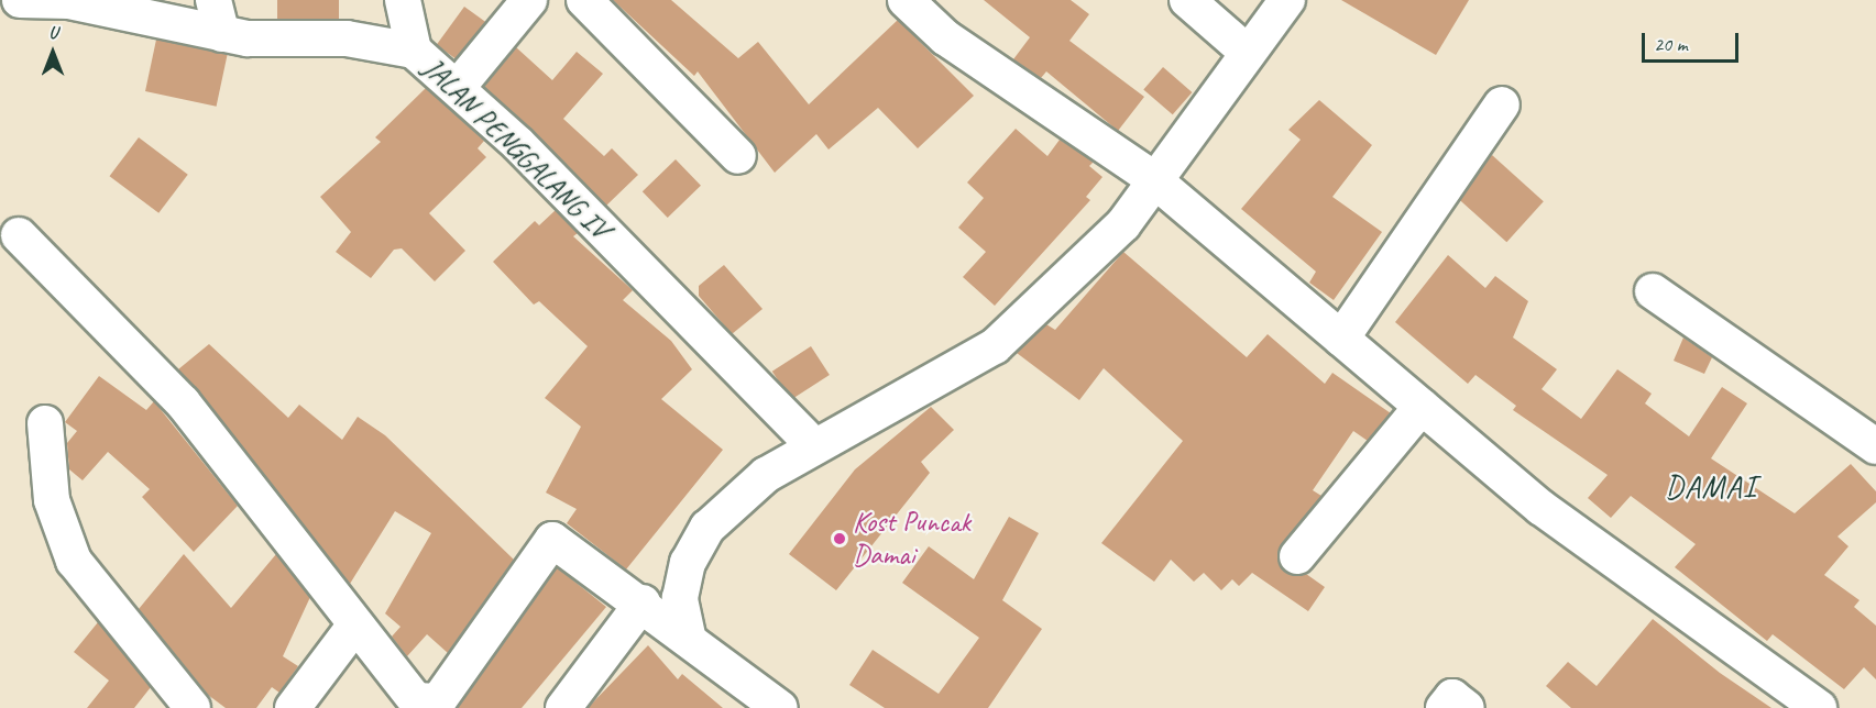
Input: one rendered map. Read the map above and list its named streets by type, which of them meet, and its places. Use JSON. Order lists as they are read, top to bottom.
{
  "streets": {
    "street": ["JALAN PENGGALANG IV"]
  },
  "districts": ["DAMAI"],
  "places": ["Kost Puncak Damai"],
  "scale_bar": "20 m",
  "north": "top"
}
